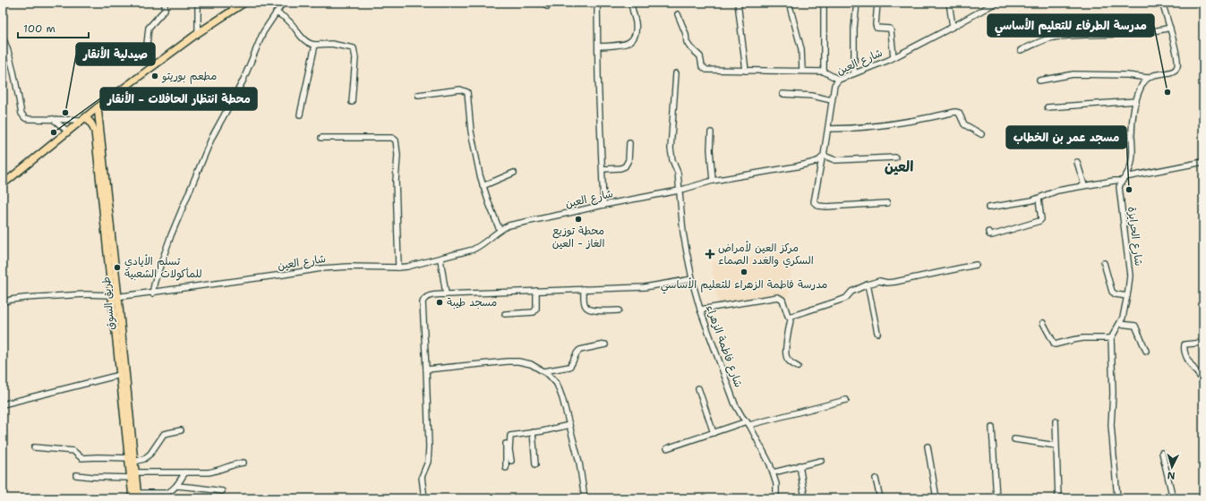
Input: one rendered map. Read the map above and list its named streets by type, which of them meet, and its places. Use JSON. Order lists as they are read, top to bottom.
{
  "streets": {
    "main road": ["طريق السوق"],
    "street": ["شارع العين", "شارع الحرايزة", "شارع فاطمة الزهراء"]
  },
  "crossings": [
    ["شارع العين", "طريق السوق"],
    ["شارع العين", "شارع فاطمة الزهراء"]
  ],
  "districts": ["العين"],
  "places": {
    "other": [
      "مطعم بوريتو",
      "مدرسة الطرفاء للتعليم الأساسي",
      "صيدلية الأنقار",
      "محطة انتظار الحافلات - الأنقار",
      "مسجد عمر بن الخطاب",
      "محطة توزيع الغاز - العين",
      "تسلم الأيادي للمأكولات الشعبية",
      "مدرسة فاطمة الزهراء للتعليم الأساسي",
      "مسجد طيبة"
    ],
    "health": ["مركز العين لأمراض السكري والغدد الصماء"]
  },
  "scale_bar": "100 m",
  "north": "bottom"
}
